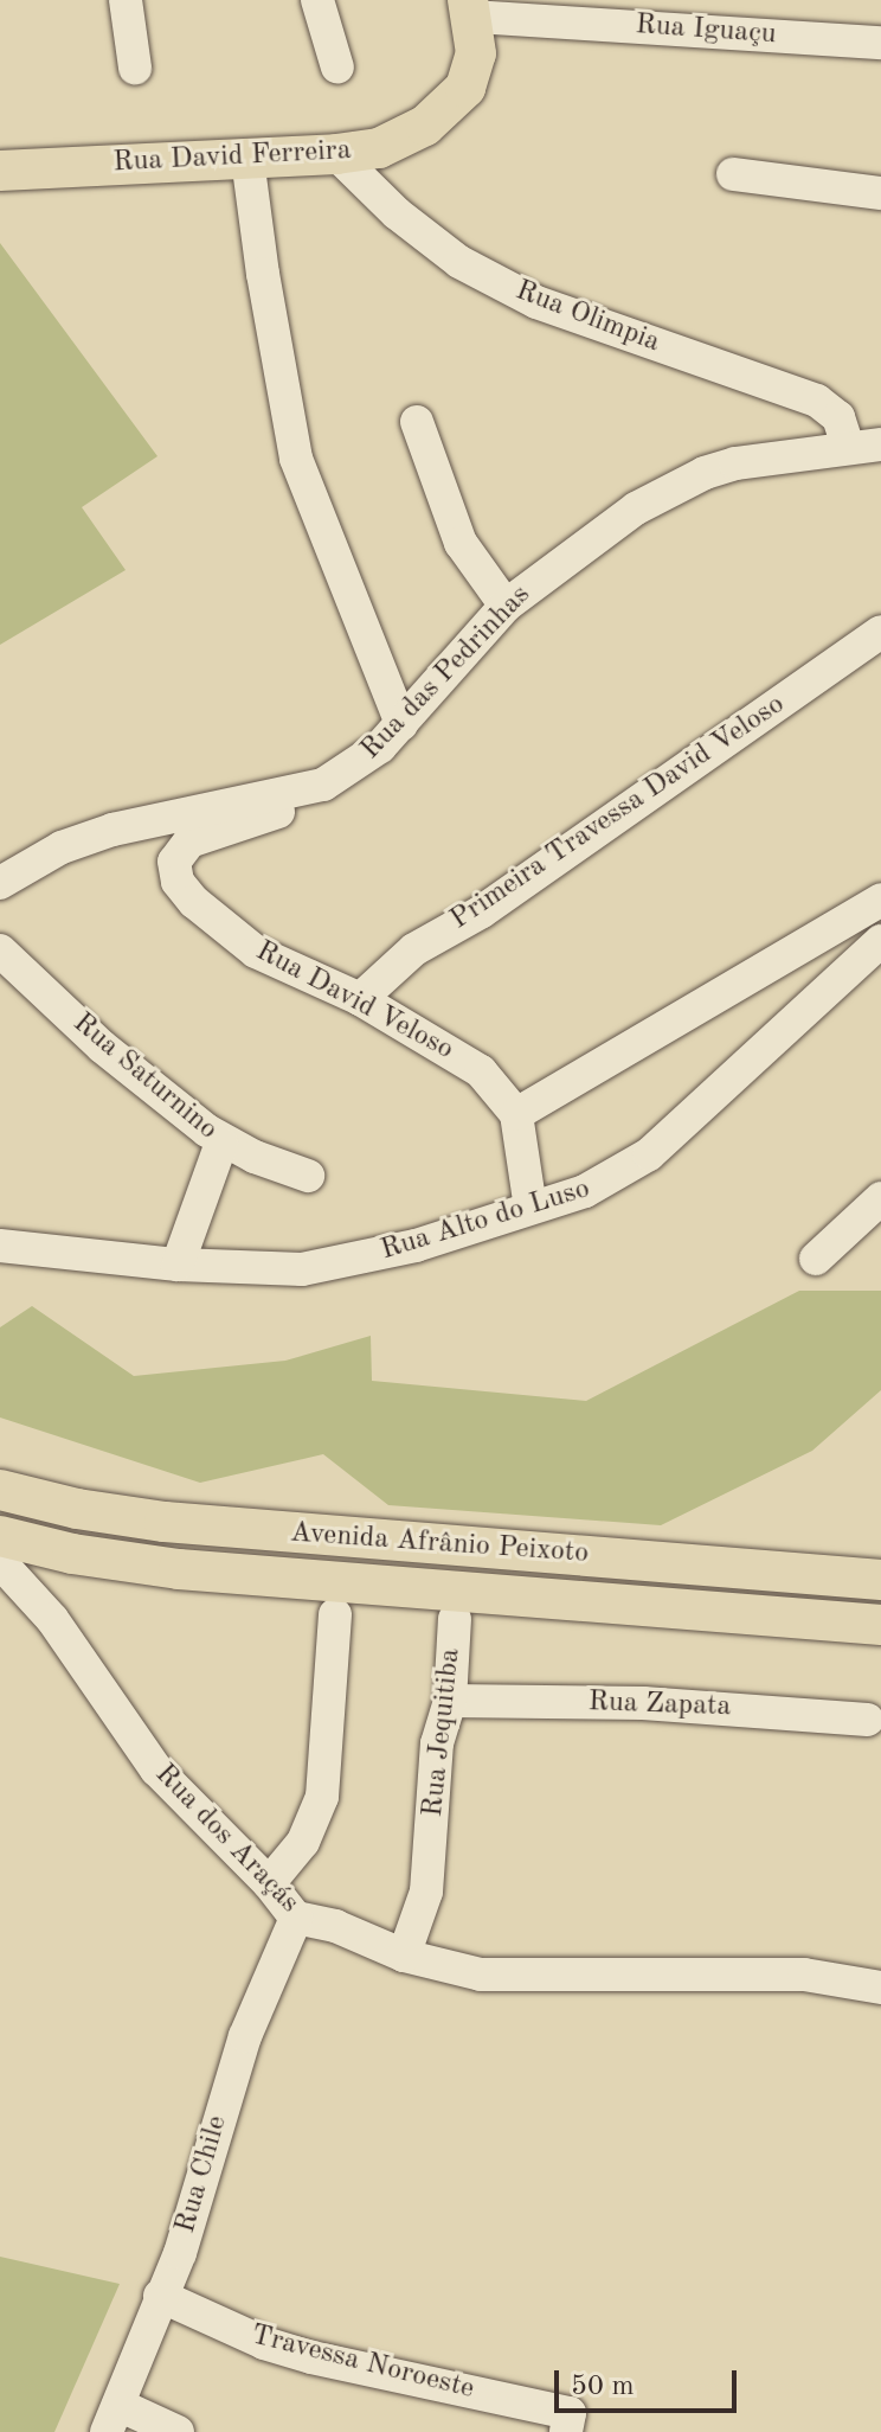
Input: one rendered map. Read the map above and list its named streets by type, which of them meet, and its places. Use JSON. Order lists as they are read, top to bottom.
{
  "streets": {
    "main road": ["Rua David Ferreira", "Avenida Afrânio Peixoto"],
    "street": [
      "Rua Iguaçu",
      "Rua Olimpia",
      "Rua das Pedrinhas",
      "Primeira Travessa David Veloso",
      "Rua David Veloso",
      "Rua Saturnino",
      "Rua Alto do Luso",
      "Rua Zapata",
      "Rua Jequitiba",
      "Rua dos Araçás",
      "Rua Chile",
      "Travessa Noroeste"
    ]
  },
  "crossings": [
    ["Rua Iguaçu", "Rua David Ferreira"],
    ["Rua David Ferreira", "Rua Olimpia"],
    ["Rua Olimpia", "Rua das Pedrinhas"],
    ["Rua das Pedrinhas", "Rua David Veloso"],
    ["Primeira Travessa David Veloso", "Rua David Veloso"],
    ["Rua Zapata", "Rua Jequitiba"],
    ["Rua Jequitiba", "Rua dos Araçás"],
    ["Rua dos Araçás", "Rua Chile"],
    ["Rua Chile", "Travessa Noroeste"]
  ],
  "scale_bar": "50 m"
}
